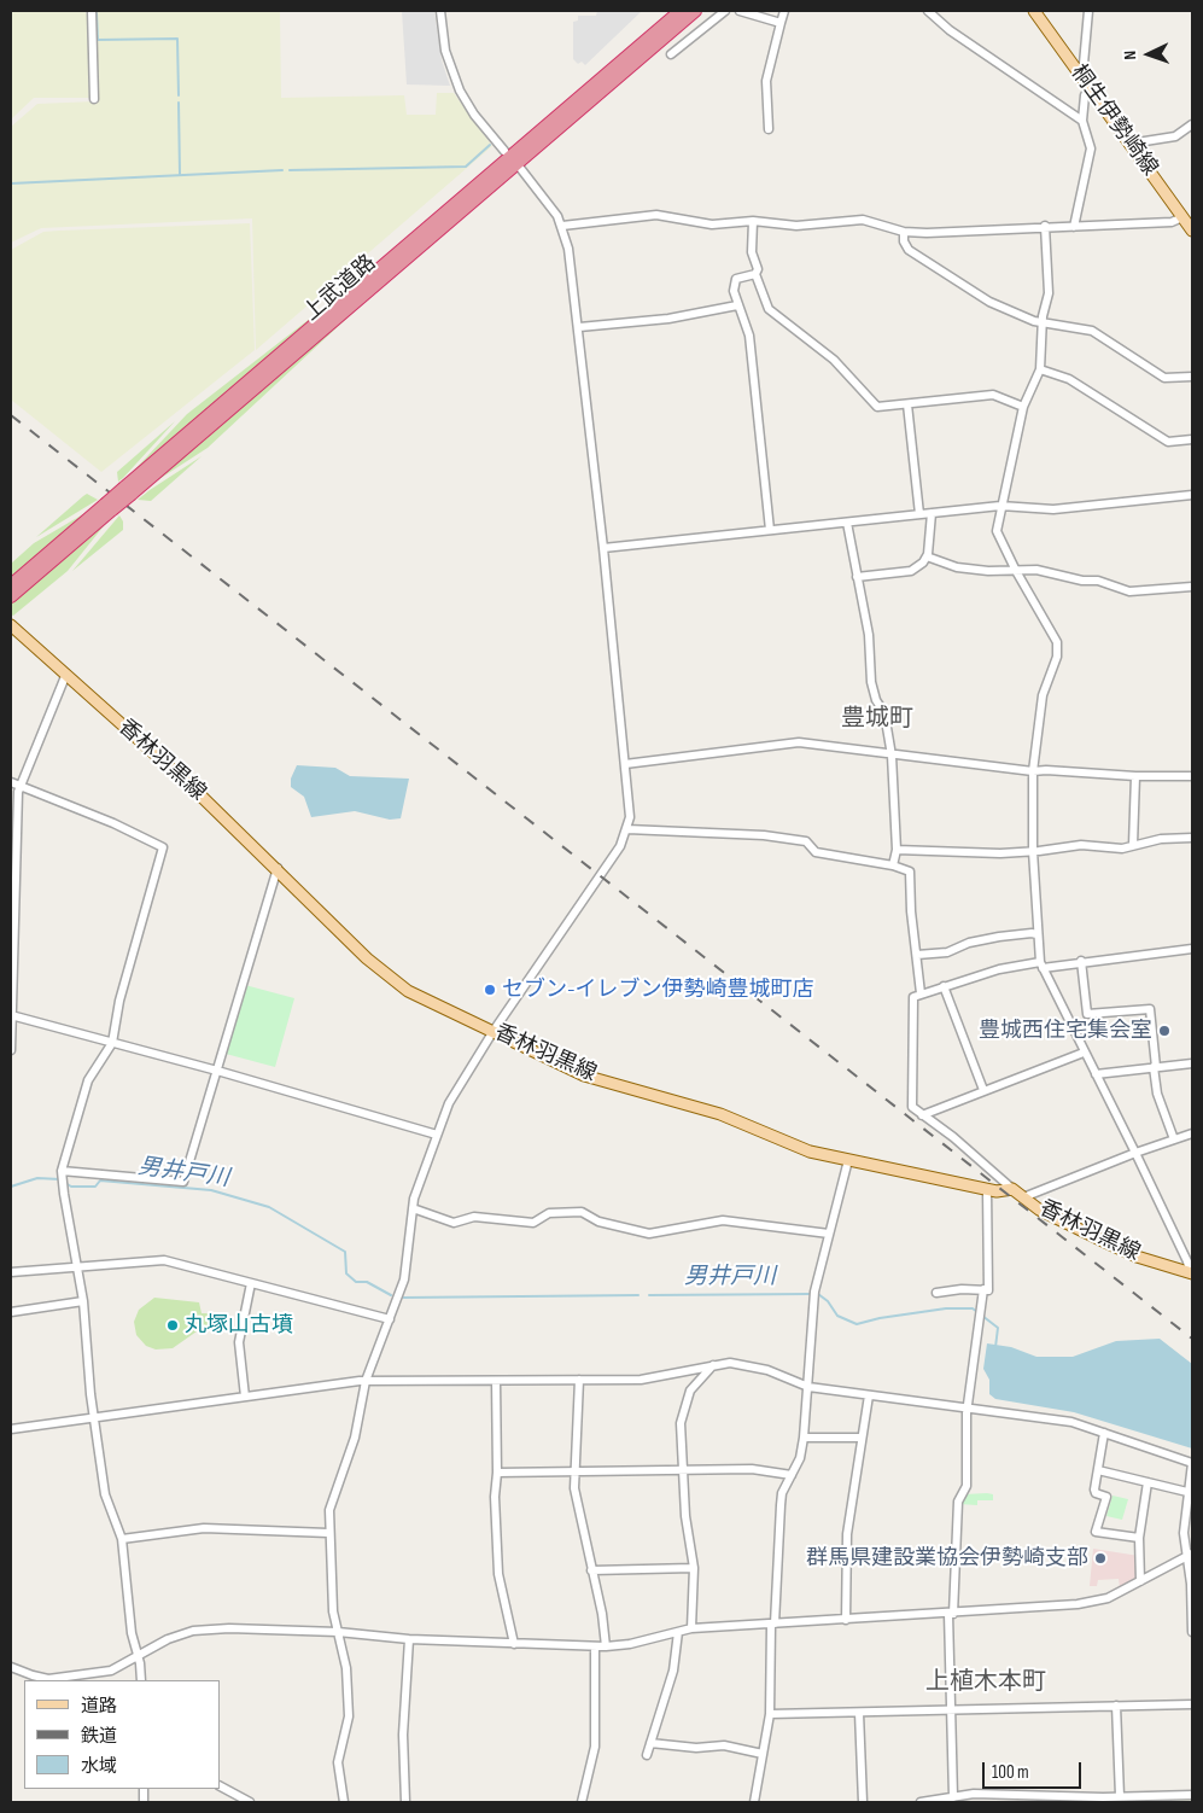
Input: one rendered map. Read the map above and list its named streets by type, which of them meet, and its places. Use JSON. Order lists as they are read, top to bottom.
{
  "streets": {
    "highway": ["上武道路"],
    "main road": ["桐生伊勢崎線", "香林羽黒線"]
  },
  "districts": ["豊城町", "上植木本町"],
  "water": ["男井戸川"],
  "places": [
    "セブン-イレブン伊勢崎豊城町店",
    "豊城西住宅集会室",
    "丸塚山古墳",
    "群馬県建設業協会伊勢崎支部"
  ],
  "legend": ["道路", "鉄道", "水域"],
  "scale_bar": "100 m",
  "north": "left"
}
